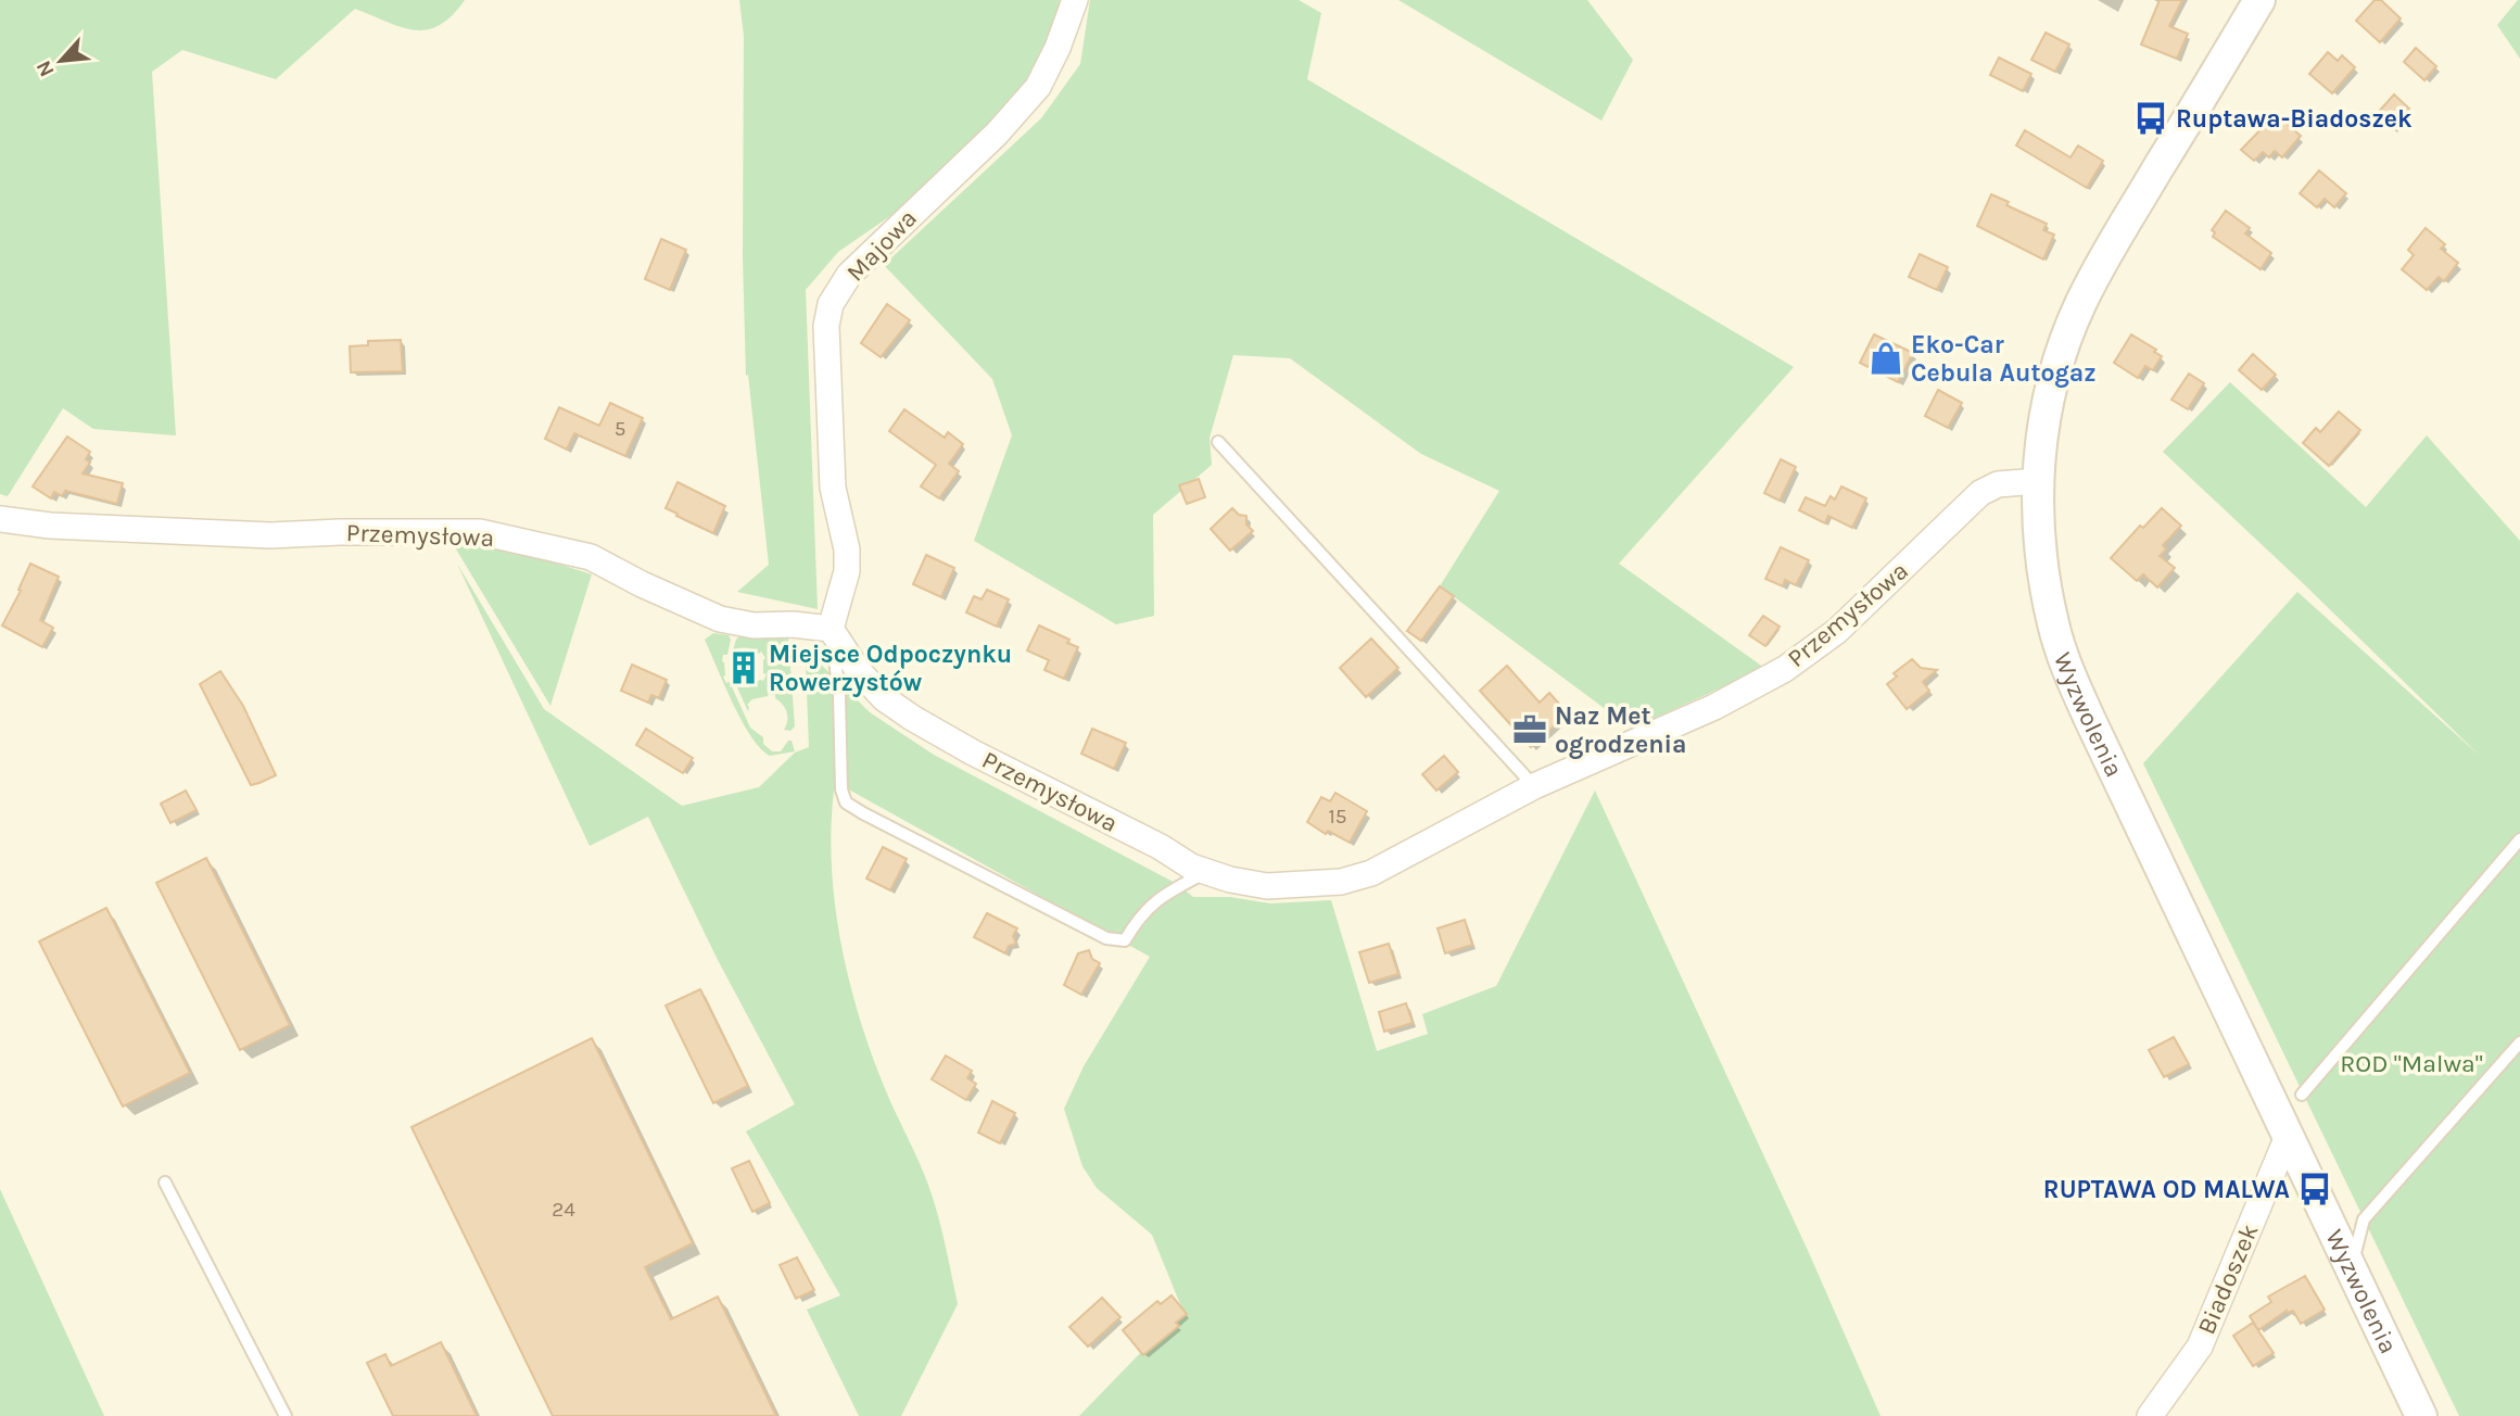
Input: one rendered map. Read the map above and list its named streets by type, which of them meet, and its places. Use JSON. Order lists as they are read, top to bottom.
{
  "streets": {
    "street": [
      "Majowa",
      "Przemysłowa",
      "Wyzwolenia",
      "Biadoszek"
    ]
  },
  "crossings": [
    ["Majowa", "Przemysłowa"],
    ["Przemysłowa", "Wyzwolenia"],
    ["Wyzwolenia", "Biadoszek"]
  ],
  "parks": ["ROD \"Malwa\""],
  "places": {
    "bus stop": ["Ruptawa-Biadoszek", "RUPTAWA OD MALWA"],
    "shop": ["Eko-Car Cebula Autogaz"],
    "building": ["Miejsce Odpoczynku Rowerzystów"],
    "office": ["Naz Met ogrodzenia"]
  },
  "house_numbers": ["5", "15", "24"],
  "north": "bottom left"
}
